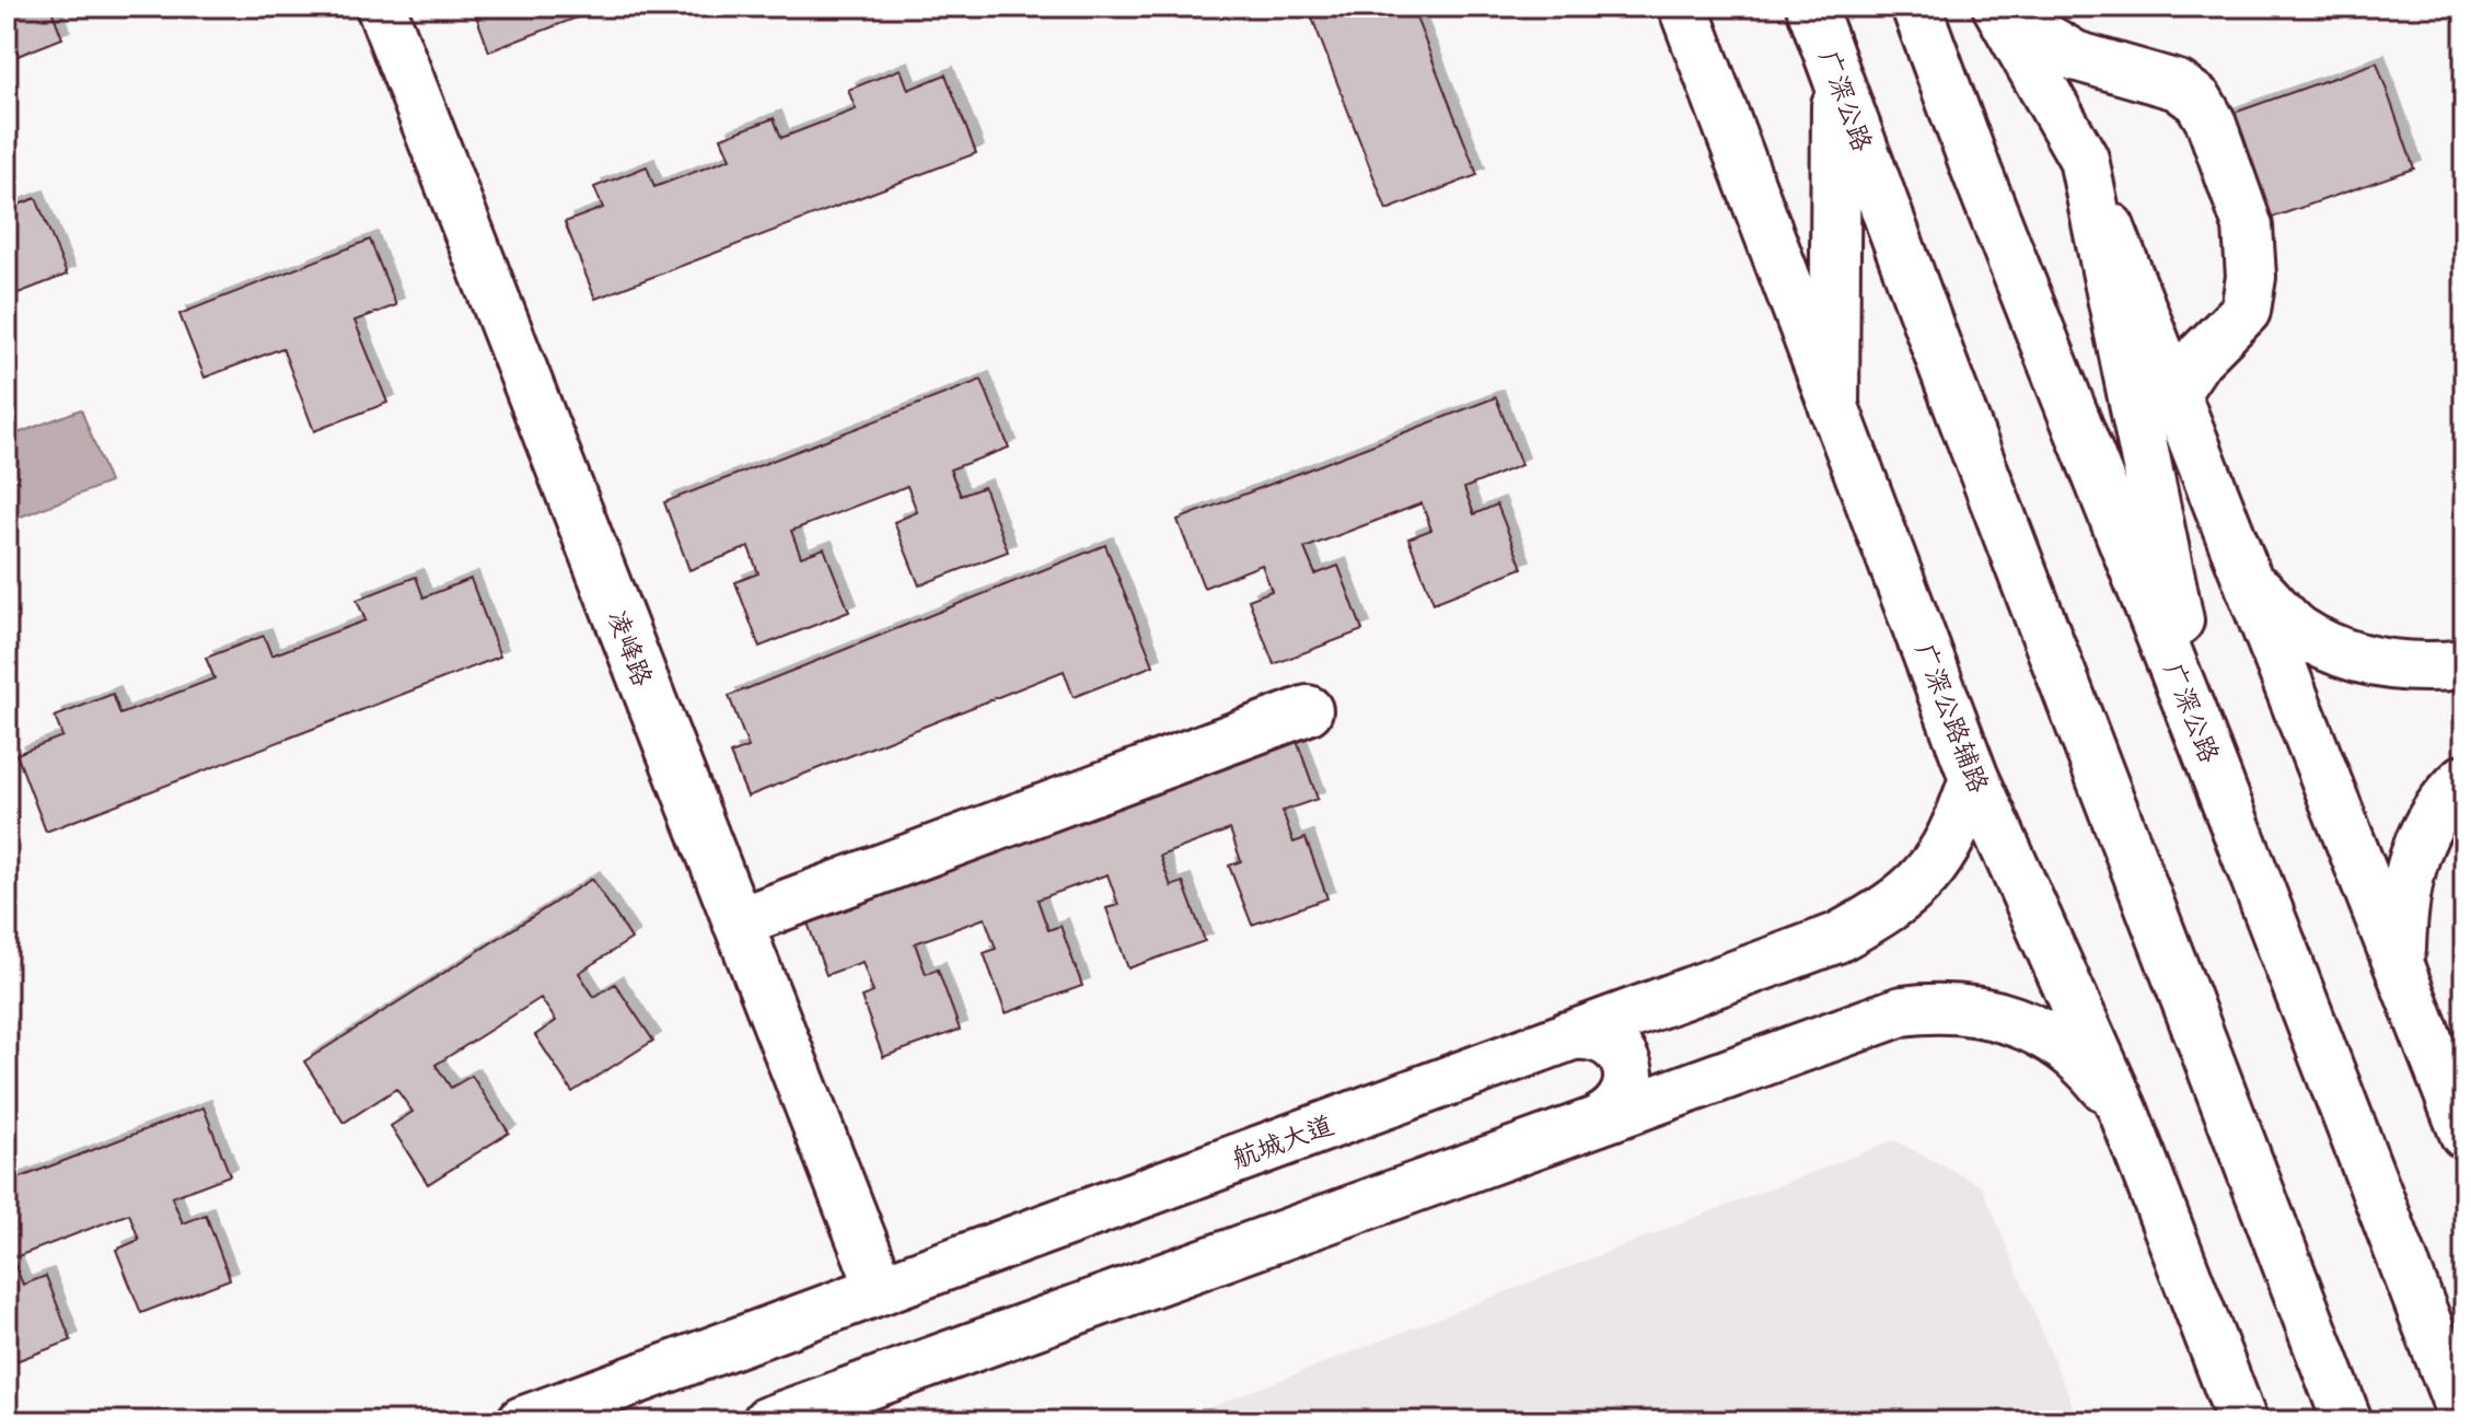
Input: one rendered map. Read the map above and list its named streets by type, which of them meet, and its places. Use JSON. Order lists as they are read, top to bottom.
{
  "streets": {
    "main road": [
      "广深公路",
      "凌峰路",
      "广深公路辅路",
      "航城大道"
    ]
  },
  "crossings": [
    ["凌峰路", "航城大道"],
    ["广深公路辅路", "航城大道"]
  ]
}
